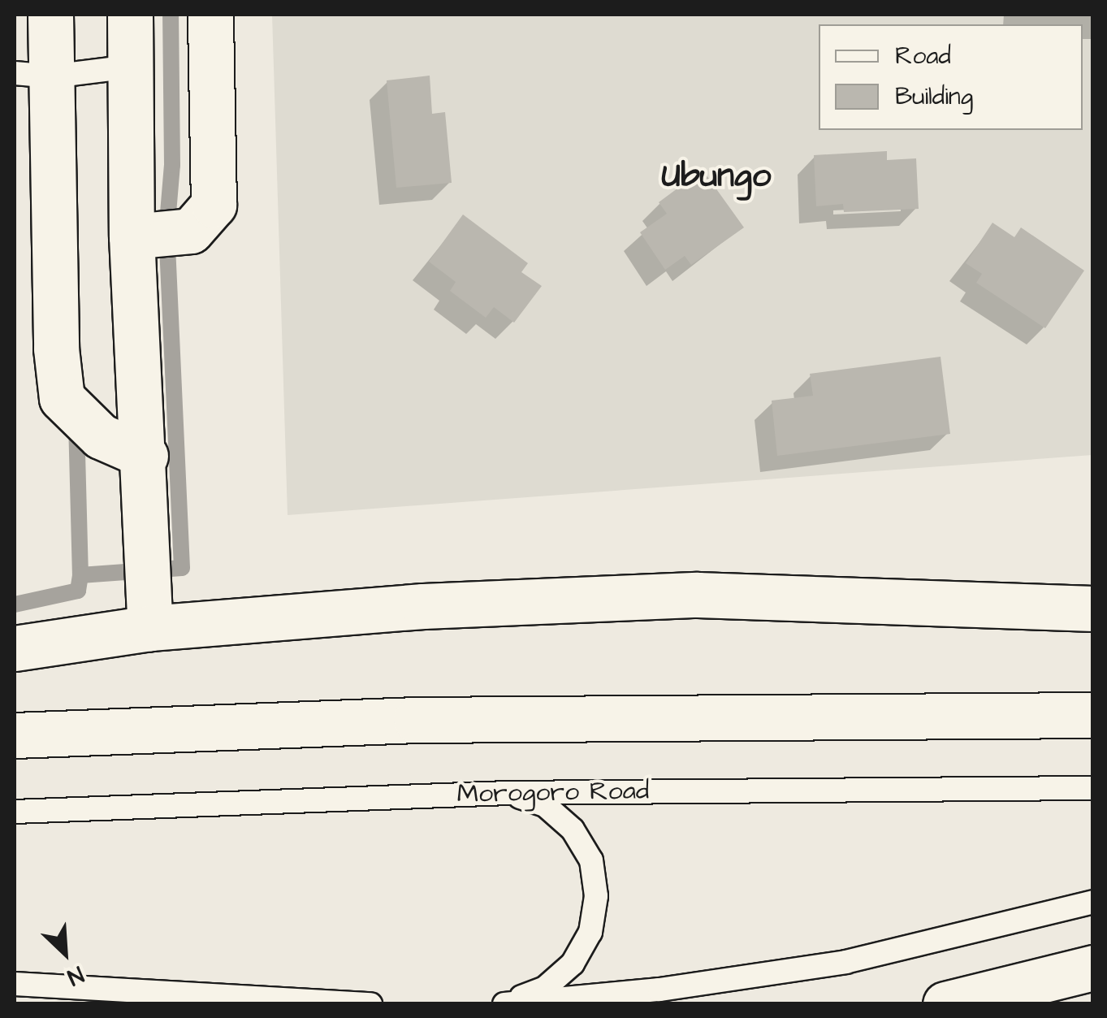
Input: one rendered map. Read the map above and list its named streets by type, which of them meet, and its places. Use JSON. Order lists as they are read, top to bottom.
{
  "streets": {
    "lane": ["Morogoro Road"]
  },
  "districts": ["Ubungo"],
  "legend": ["Road", "Building"],
  "north": "bottom right"
}
